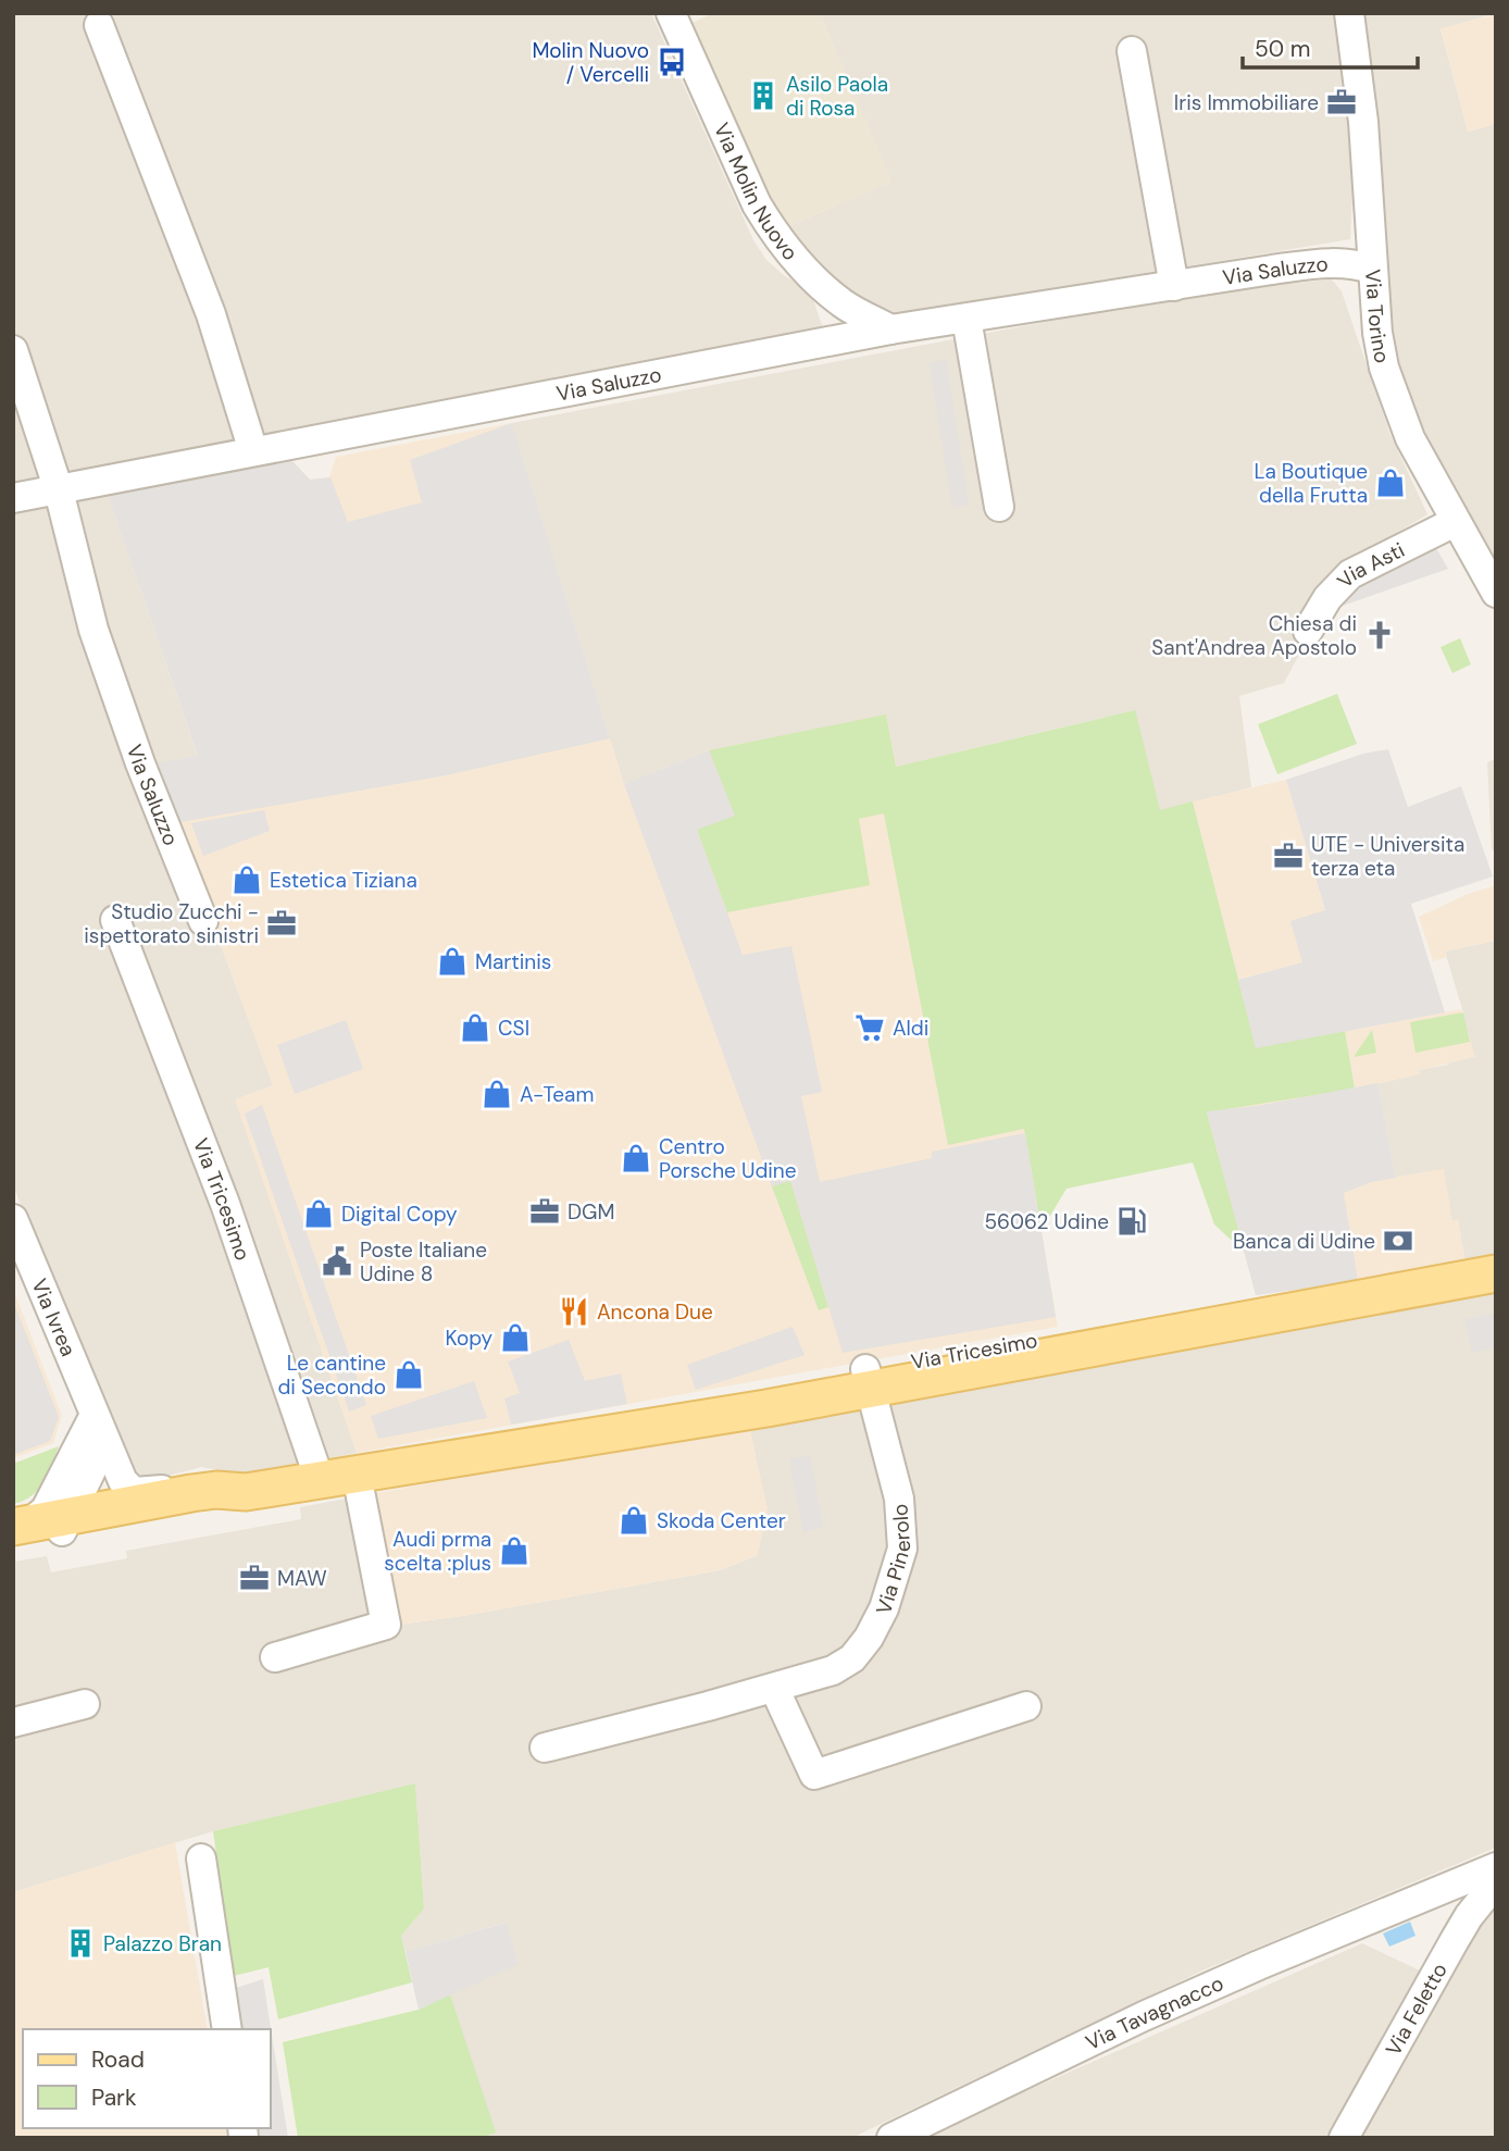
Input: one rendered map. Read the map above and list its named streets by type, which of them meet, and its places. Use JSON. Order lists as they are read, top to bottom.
{
  "streets": {
    "main road": ["Via Tricesimo"],
    "street": [
      "Via Molin Nuovo",
      "Via Saluzzo",
      "Via Torino",
      "Via Asti",
      "Via Ivrea",
      "Via Pinerolo",
      "Via Feletto",
      "Via Tavagnacco"
    ]
  },
  "crossings": [
    ["Via Molin Nuovo", "Via Saluzzo"],
    ["Via Saluzzo", "Via Torino"],
    ["Via Torino", "Via Asti"],
    ["Via Tricesimo", "Via Ivrea"],
    ["Via Tricesimo", "Via Pinerolo"]
  ],
  "places": {
    "bus stop": ["Molin Nuovo / Vercelli"],
    "building": ["Asilo Paola di Rosa", "Palazzo Bran"],
    "office": [
      "Iris Immobiliare",
      "UTE - Universita terza eta",
      "Studio Zucchi - ispettorato sinistri",
      "DGM",
      "MAW"
    ],
    "shop": [
      "La Boutique della Frutta",
      "Estetica Tiziana",
      "Martinis",
      "CSI",
      "A-Team",
      "Centro Porsche Udine",
      "Digital Copy",
      "Kopy",
      "Le cantine di Secondo",
      "Skoda Center",
      "Audi prma scelta :plus"
    ],
    "church": ["Chiesa di Sant'Andrea Apostolo"],
    "supermarket": ["Aldi"],
    "fuel station": ["56062 Udine"],
    "bank": ["Banca di Udine"],
    "public building": ["Poste Italiane Udine 8"],
    "restaurant": ["Ancona Due"]
  },
  "legend": ["Road", "Park"],
  "scale_bar": "50 m"
}
